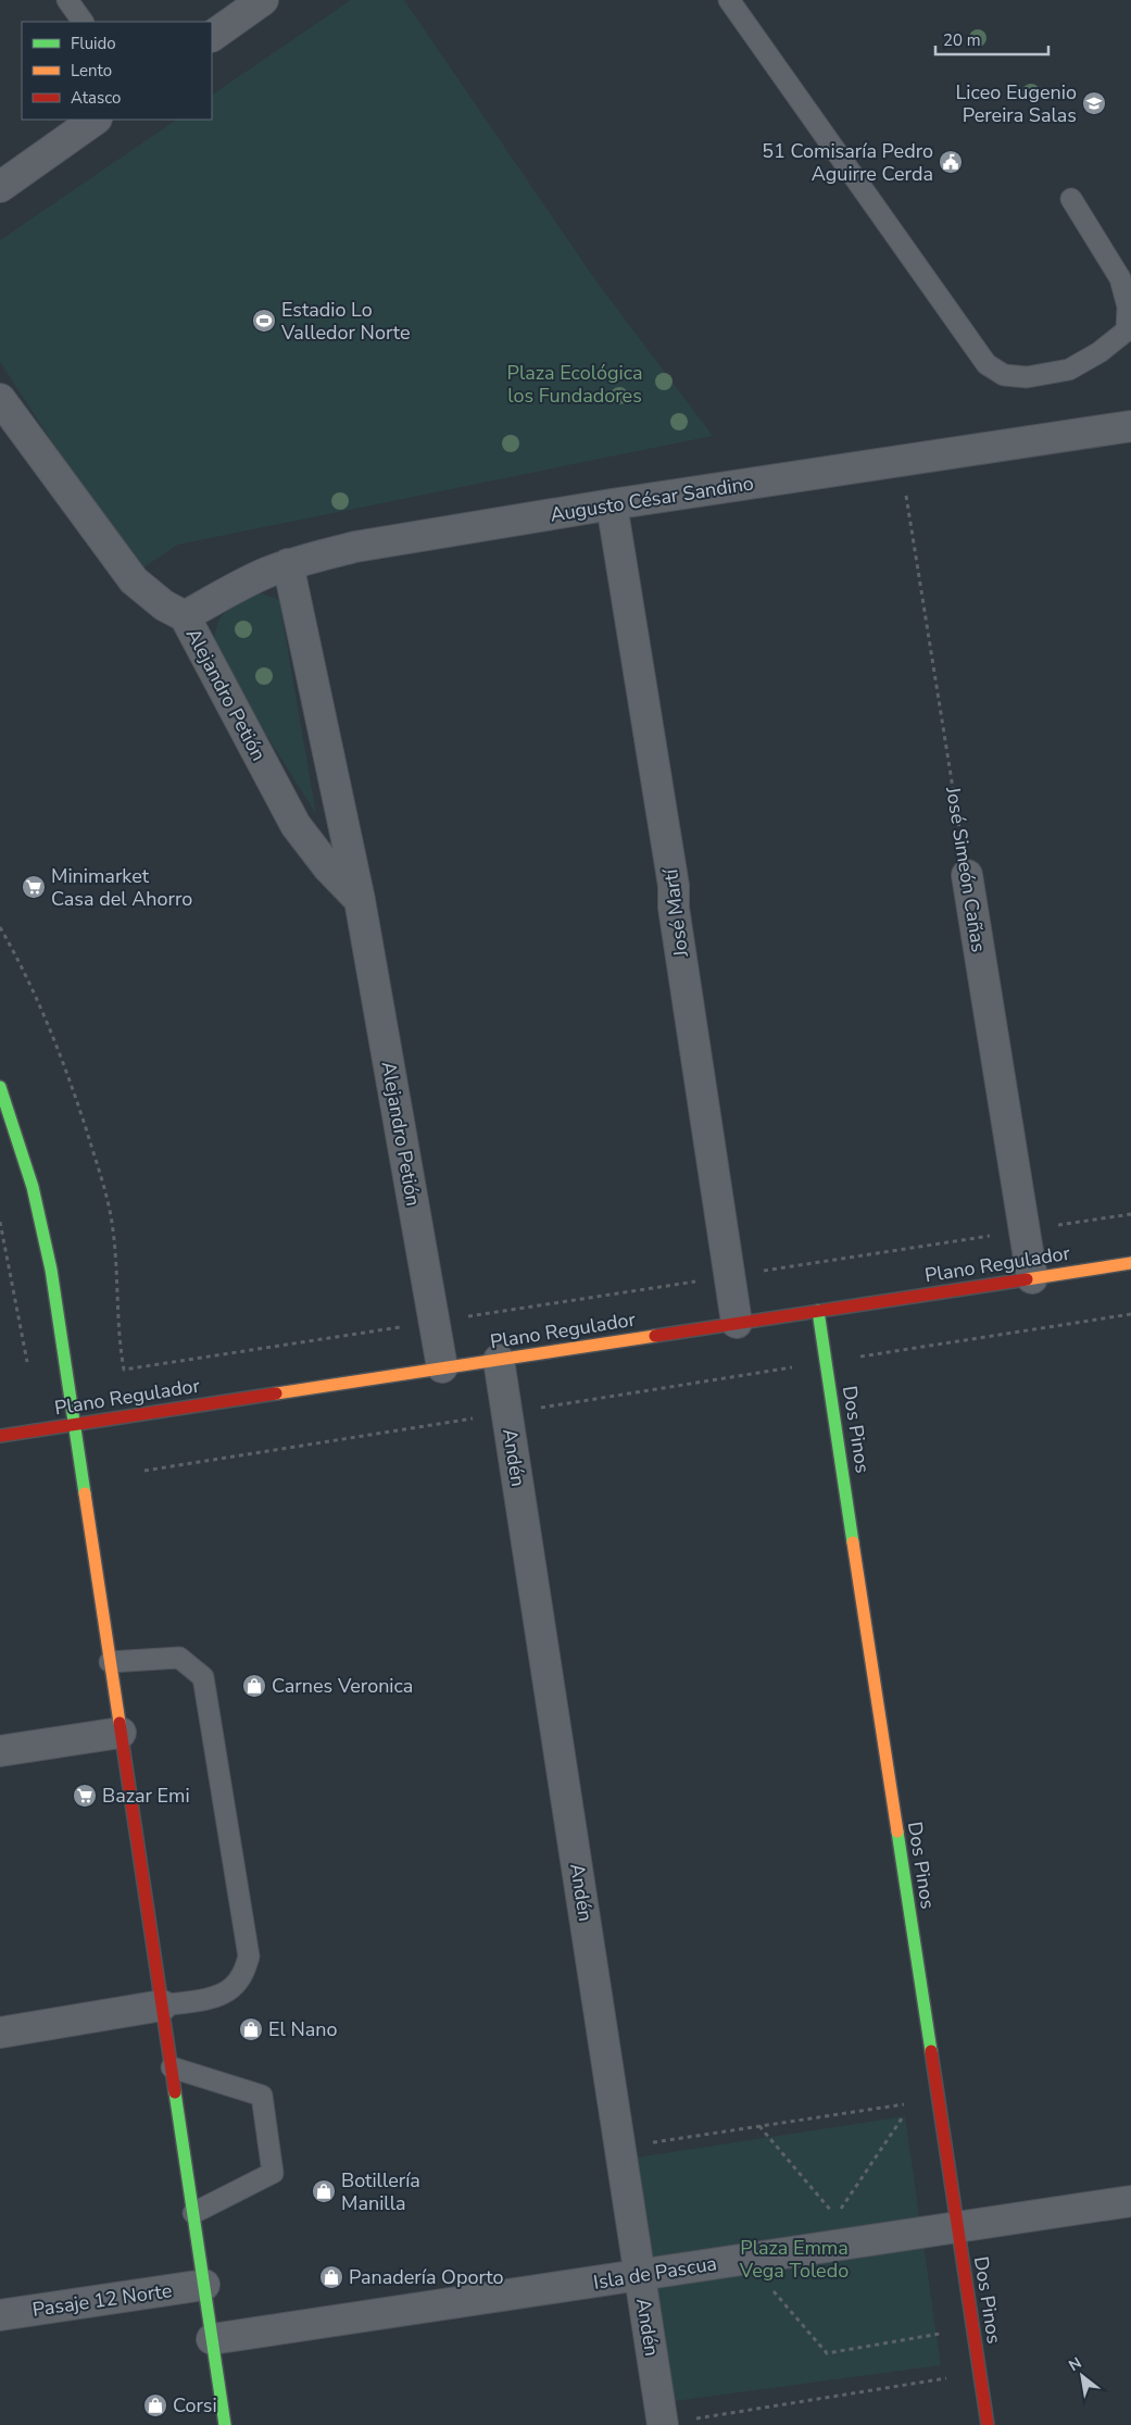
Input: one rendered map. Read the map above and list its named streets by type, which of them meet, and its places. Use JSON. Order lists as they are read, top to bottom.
{
  "streets": {
    "street": [
      "Augusto César Sandino",
      "Alejandro Petión",
      "José Simeón Cañas",
      "José Martí",
      "Plano Regulador",
      "Dos Pinos",
      "Andén",
      "Isla de Pascua",
      "Pasaje 12 Norte"
    ]
  },
  "crossings": [
    ["Augusto César Sandino", "Alejandro Petión"],
    ["Augusto César Sandino", "José Simeón Cañas"],
    ["Augusto César Sandino", "José Martí"],
    ["Alejandro Petión", "Plano Regulador"],
    ["José Simeón Cañas", "Plano Regulador"],
    ["José Martí", "Plano Regulador"],
    ["Plano Regulador", "Dos Pinos"],
    ["Plano Regulador", "Andén"],
    ["Dos Pinos", "Isla de Pascua"],
    ["Andén", "Isla de Pascua"]
  ],
  "parks": ["Plaza Ecológica los Fundadores", "Plaza Emma Vega Toledo"],
  "places": {
    "school or university": ["Liceo Eugenio Pereira Salas"],
    "public building": ["51 Comisaría Pedro Aguirre Cerda"],
    "sports": ["Estadio Lo Valledor Norte"],
    "supermarket": ["Minimarket Casa del Ahorro", "Bazar Emi"],
    "shop": [
      "Carnes Veronica",
      "El Nano",
      "Botillería Manilla",
      "Panadería Oporto",
      "Corsi"
    ]
  },
  "legend": ["Fluido", "Lento", "Atasco"],
  "scale_bar": "20 m",
  "north": "top left"
}
